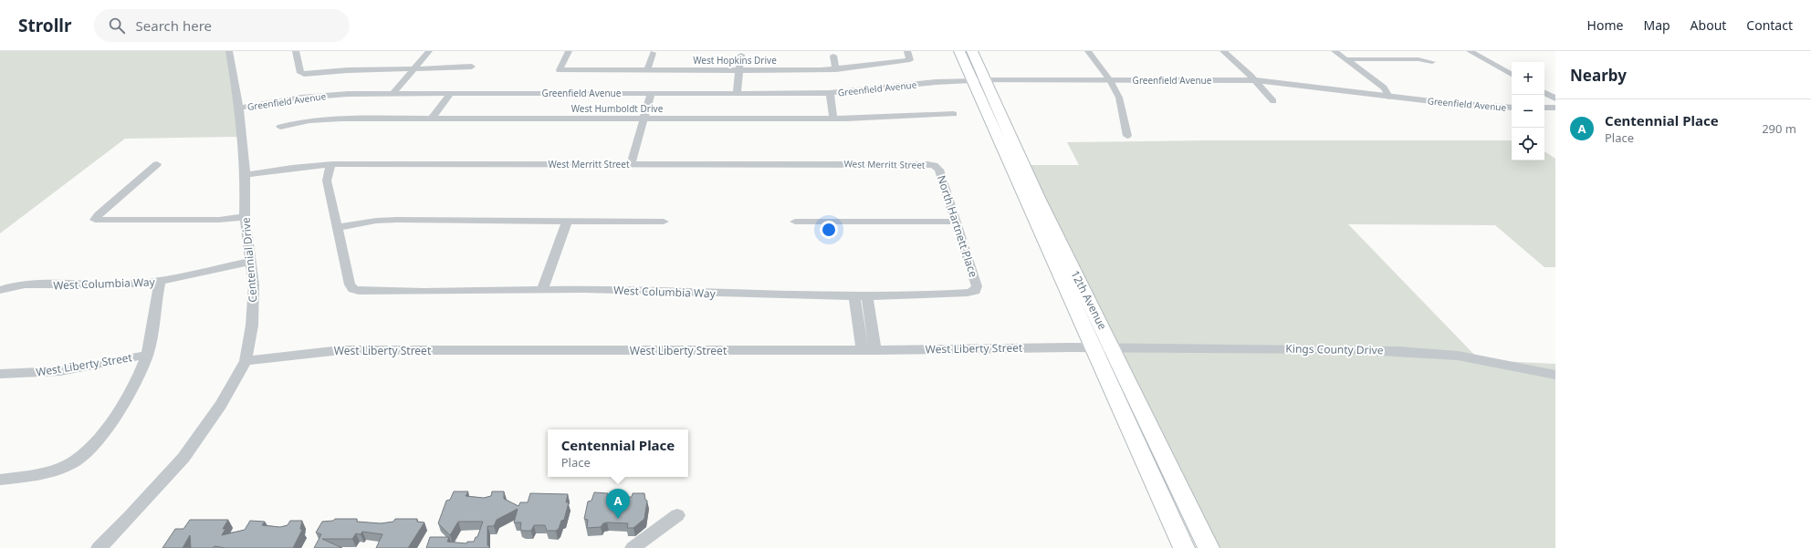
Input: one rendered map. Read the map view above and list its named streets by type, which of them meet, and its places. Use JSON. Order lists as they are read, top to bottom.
{
  "streets": {
    "main road": ["12th Avenue"],
    "street": [
      "West Hopkins Drive",
      "Greenfield Avenue",
      "West Humboldt Drive",
      "West Merritt Street",
      "North Hartnett Place",
      "Centennial Drive",
      "West Columbia Way",
      "West Liberty Street",
      "Kings County Drive"
    ]
  },
  "crossings": [
    ["Greenfield Avenue", "Centennial Drive"],
    ["Greenfield Avenue", "12th Avenue"],
    ["West Merritt Street", "North Hartnett Place"],
    ["West Merritt Street", "Centennial Drive"],
    ["North Hartnett Place", "West Columbia Way"],
    ["Centennial Drive", "West Columbia Way"],
    ["Centennial Drive", "West Liberty Street"],
    ["12th Avenue", "West Liberty Street"],
    ["12th Avenue", "Kings County Drive"],
    ["West Liberty Street", "Kings County Drive"]
  ],
  "page": {
    "header": "Strollr",
    "search": "Search here",
    "nav": [
      "Home",
      "Map",
      "About",
      "Contact"
    ],
    "heading": "Nearby",
    "map_buttons": ["+", "−"],
    "list": [
      {
        "mark": "A",
        "name": "Centennial Place",
        "note": "Place",
        "value": "290 m"
      }
    ],
    "popup": ["Centennial Place", "Place"],
    "pins": "A"
  }
}
